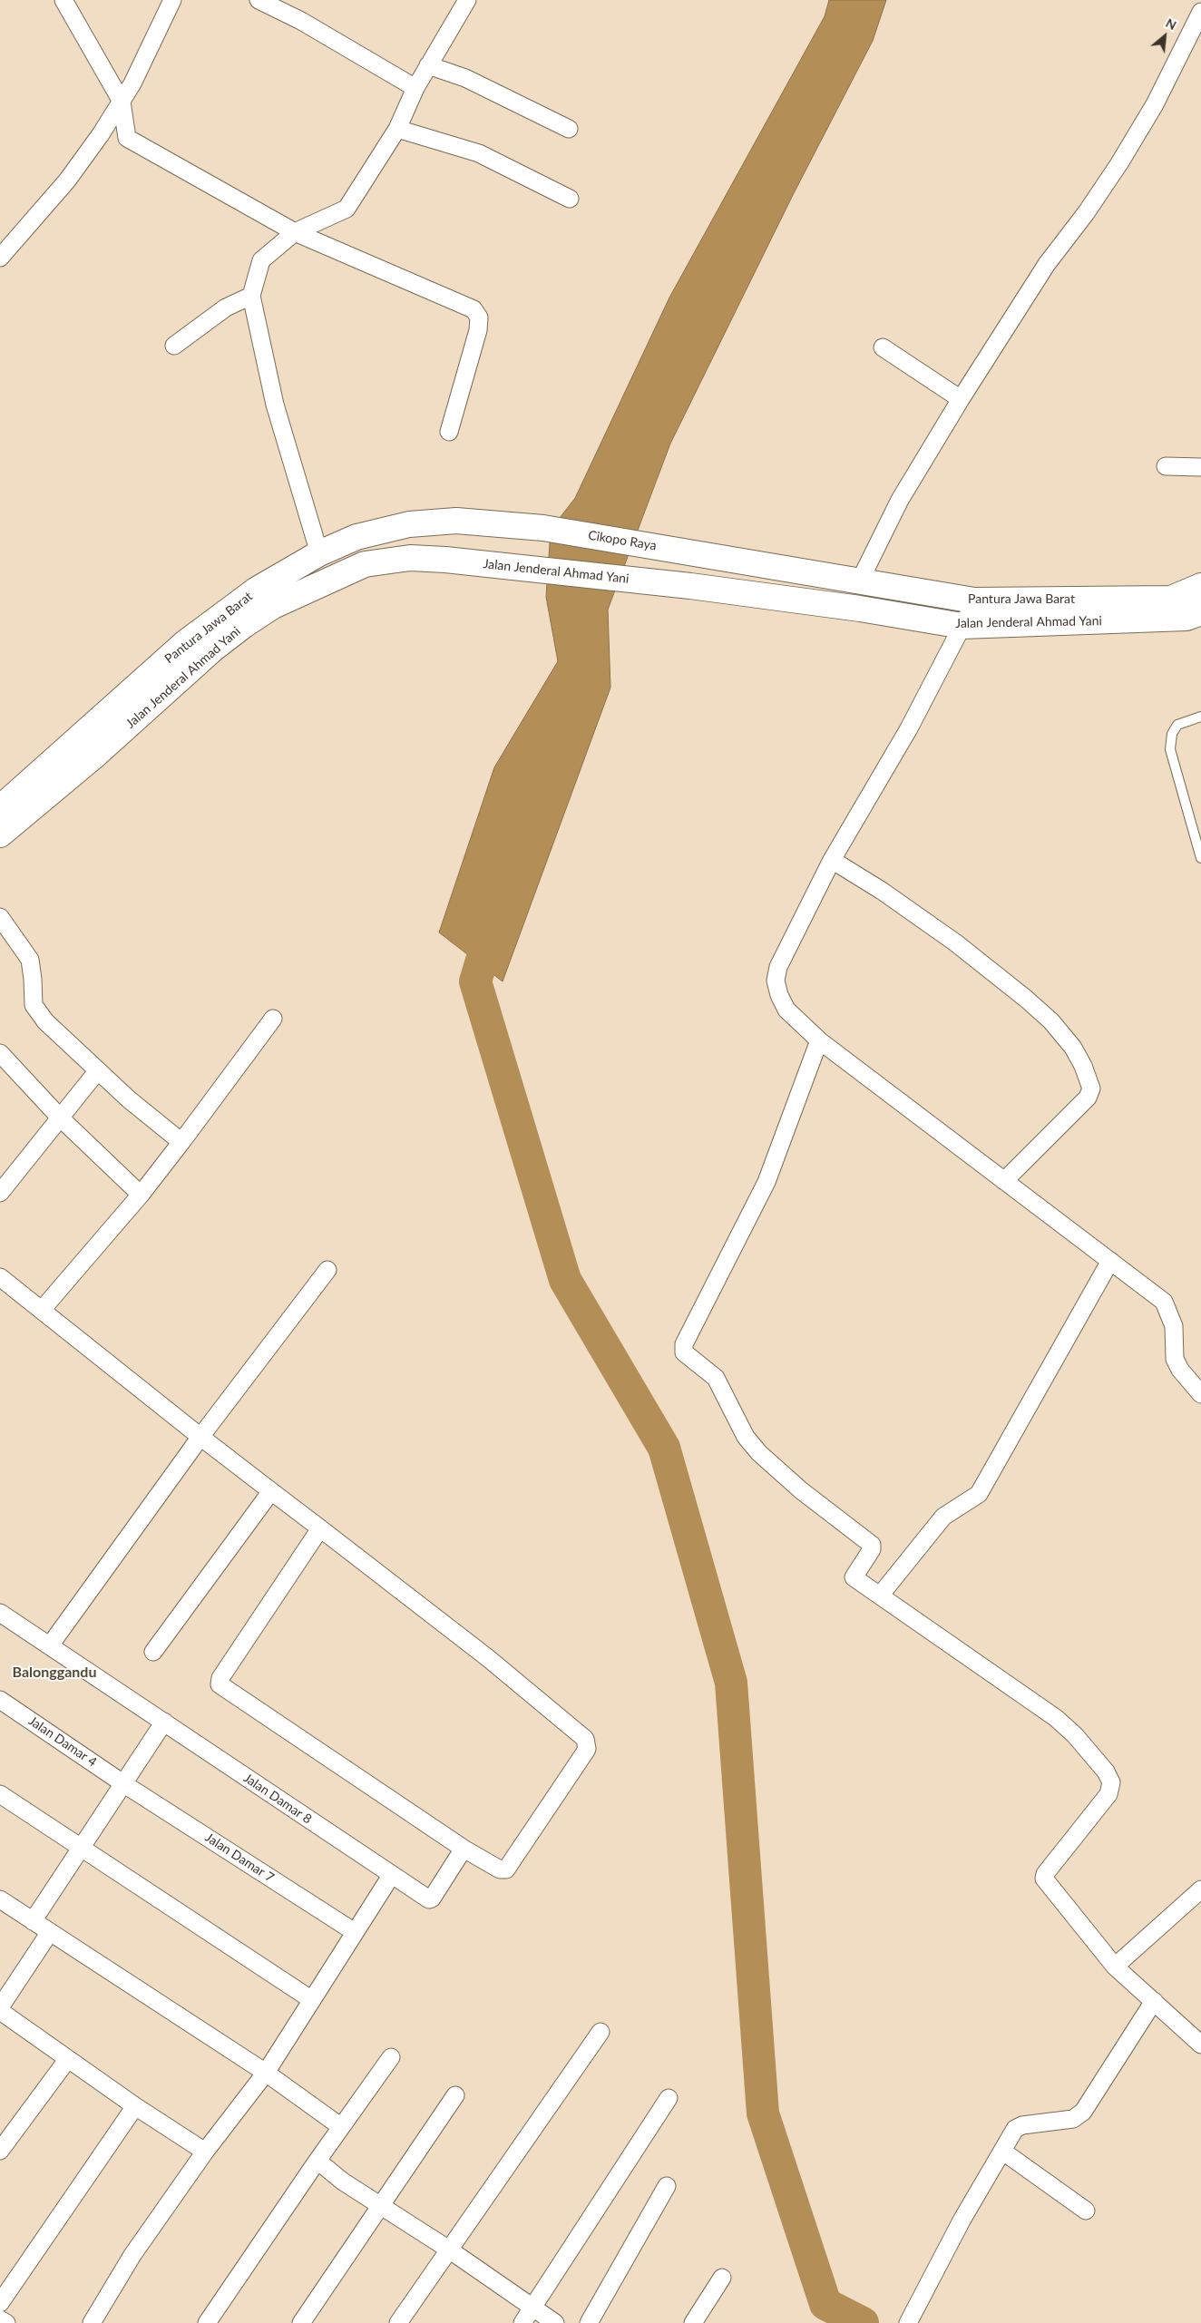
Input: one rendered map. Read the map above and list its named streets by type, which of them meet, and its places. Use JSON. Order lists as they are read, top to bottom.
{
  "streets": {
    "highway": ["Cikopo Raya", "Jalan Jenderal Ahmad Yani", "Pantura Jawa Barat"],
    "street": ["Jalan Damar 4", "Jalan Damar 8", "Jalan Damar 7"]
  },
  "crossings": [
    ["Cikopo Raya", "Pantura Jawa Barat"],
    ["Jalan Damar 4", "Jalan Damar 7"]
  ],
  "districts": ["Balonggandu"],
  "north": "top right"
}
